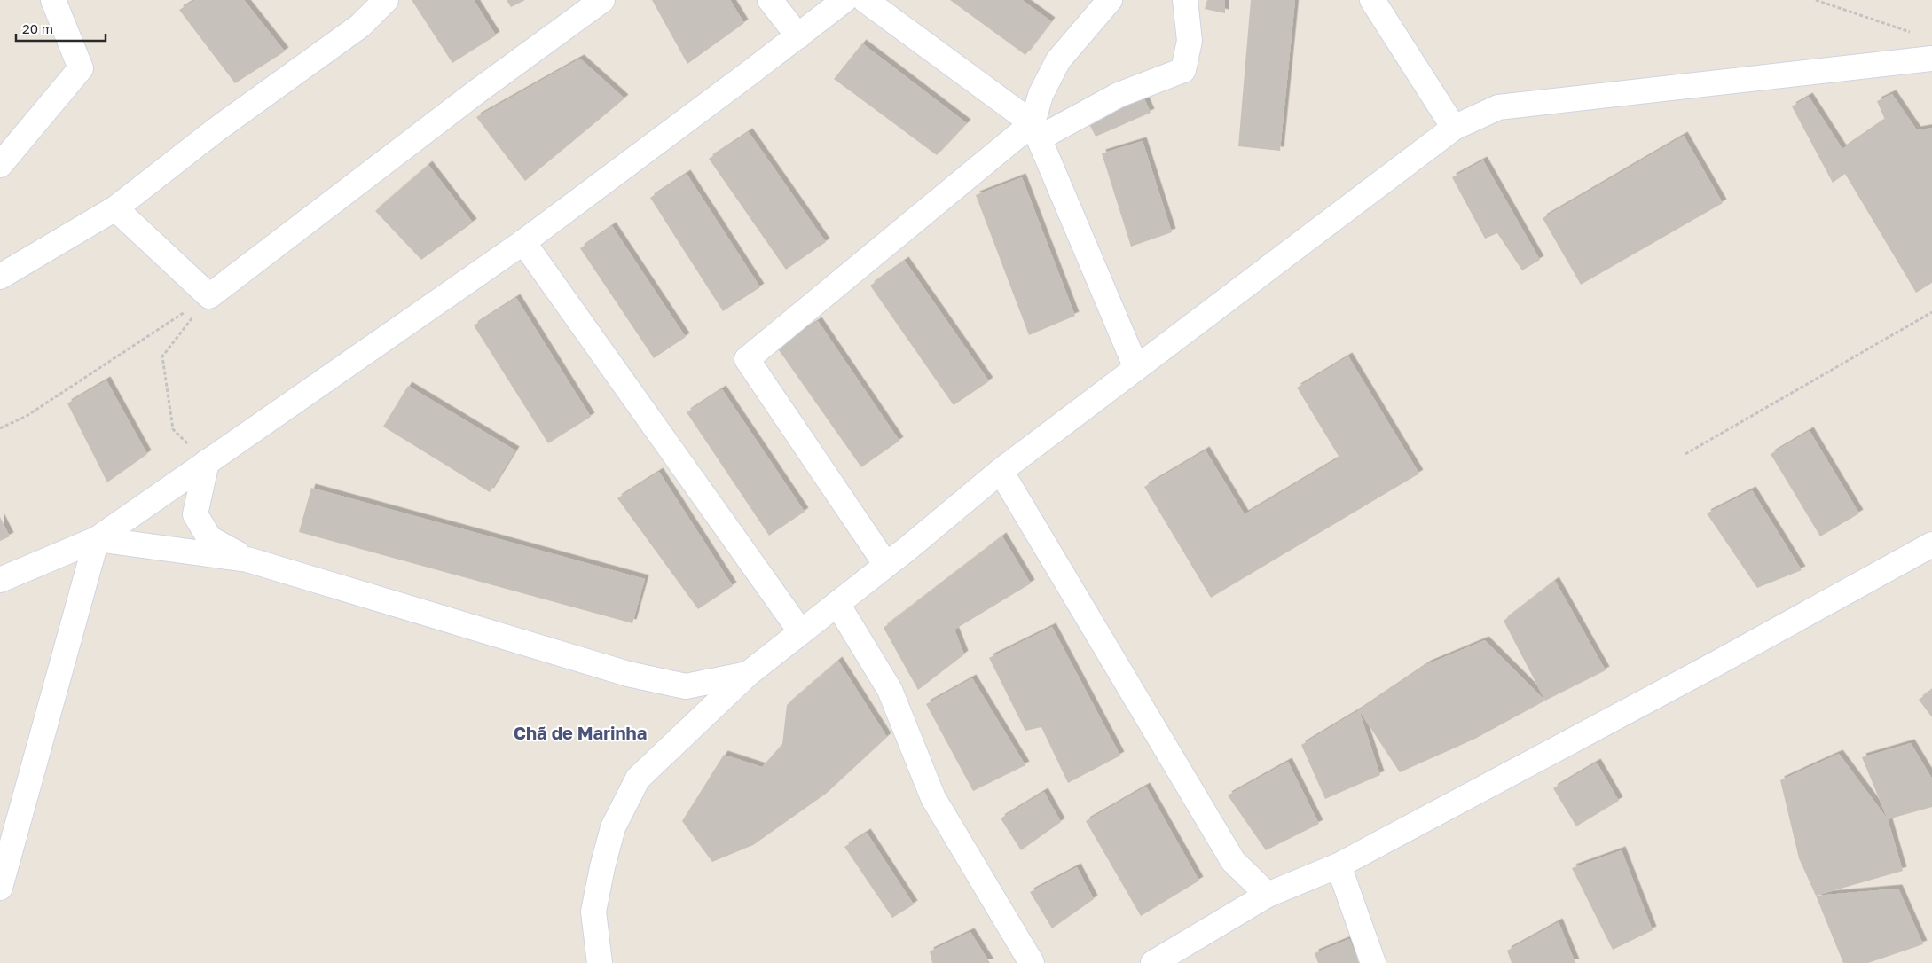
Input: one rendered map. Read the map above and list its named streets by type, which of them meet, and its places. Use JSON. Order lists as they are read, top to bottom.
{
  "districts": ["Chã de Marinha"],
  "scale_bar": "20 m"
}
